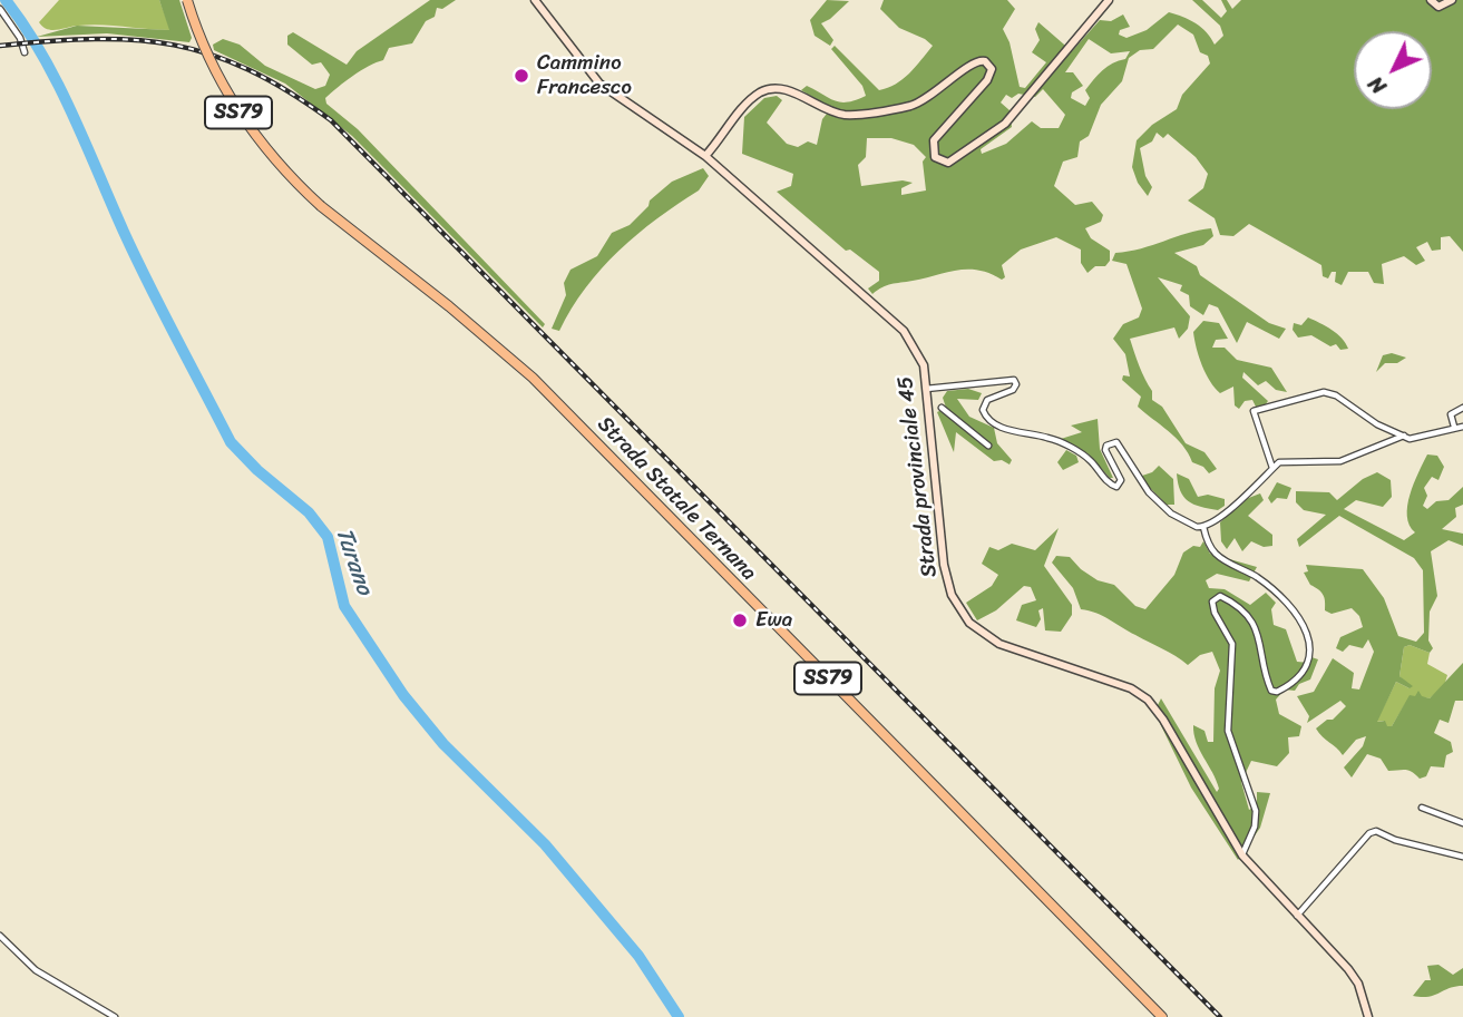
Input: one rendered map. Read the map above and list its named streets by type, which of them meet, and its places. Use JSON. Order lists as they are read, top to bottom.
{
  "streets": {
    "highway": ["SS79", "Strada Statale Ternana"],
    "main road": ["Strada provinciale 45"]
  },
  "water": ["Turano"],
  "places": ["Cammino Francesco", "Ewa"],
  "north": "bottom left"
}
